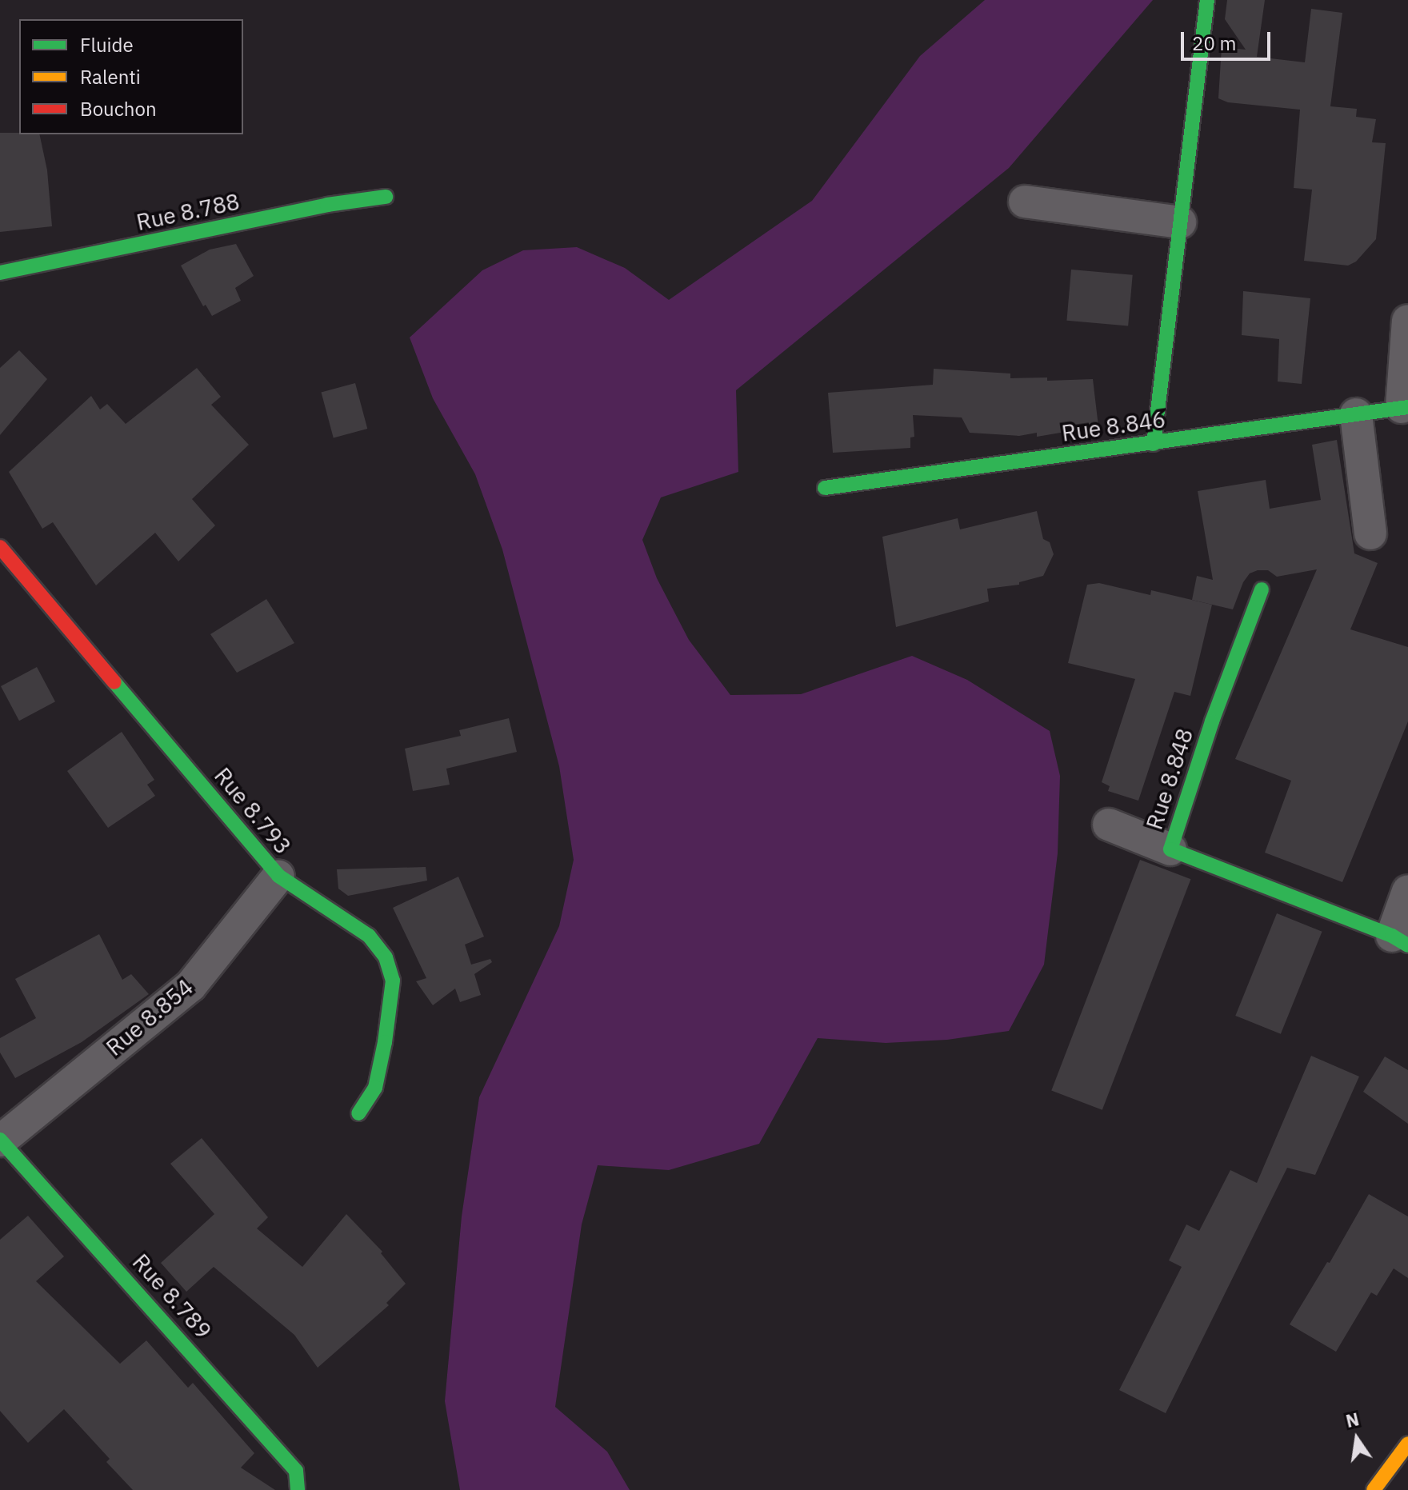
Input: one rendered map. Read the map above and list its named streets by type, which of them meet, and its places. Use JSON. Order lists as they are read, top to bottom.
{
  "streets": {
    "main road": [
      "Rue 8.788",
      "Rue 8.846",
      "Rue 8.848",
      "Rue 8.793",
      "Rue 8.789"
    ],
    "street": ["Rue 8.854"]
  },
  "crossings": [
    ["Rue 8.793", "Rue 8.854"],
    ["Rue 8.854", "Rue 8.789"]
  ],
  "legend": ["Fluide", "Ralenti", "Bouchon"],
  "scale_bar": "20 m",
  "north": "top"
}
